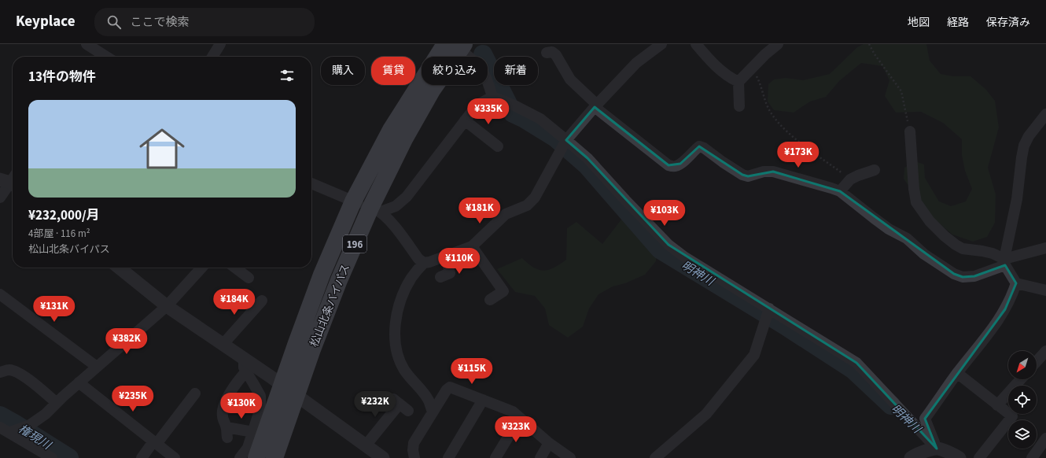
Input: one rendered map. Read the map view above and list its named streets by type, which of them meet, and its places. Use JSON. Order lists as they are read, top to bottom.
{
  "streets": {
    "highway": ["196", "松山北条バイパス"]
  },
  "water": ["明神川", "権現川"],
  "north": "bottom left",
  "page": {
    "header": "Keyplace",
    "search": "ここで検索",
    "nav": ["地図", "経路", "保存済み"],
    "chip": [
      "購入",
      "賃貸",
      "絞り込み",
      "新着"
    ],
    "heading": "13件の物件",
    "list": [
      {
        "name": "¥232,000/月",
        "note": "4部屋 · 116 m² · 松山北条バイパス"
      }
    ],
    "price": [
      "¥335K",
      "¥173K",
      "¥181K",
      "¥103K",
      "¥110K",
      "¥184K",
      "¥131K",
      "¥382K",
      "¥115K",
      "¥235K",
      "¥232K",
      "¥130K",
      "¥323K"
    ]
  }
}
